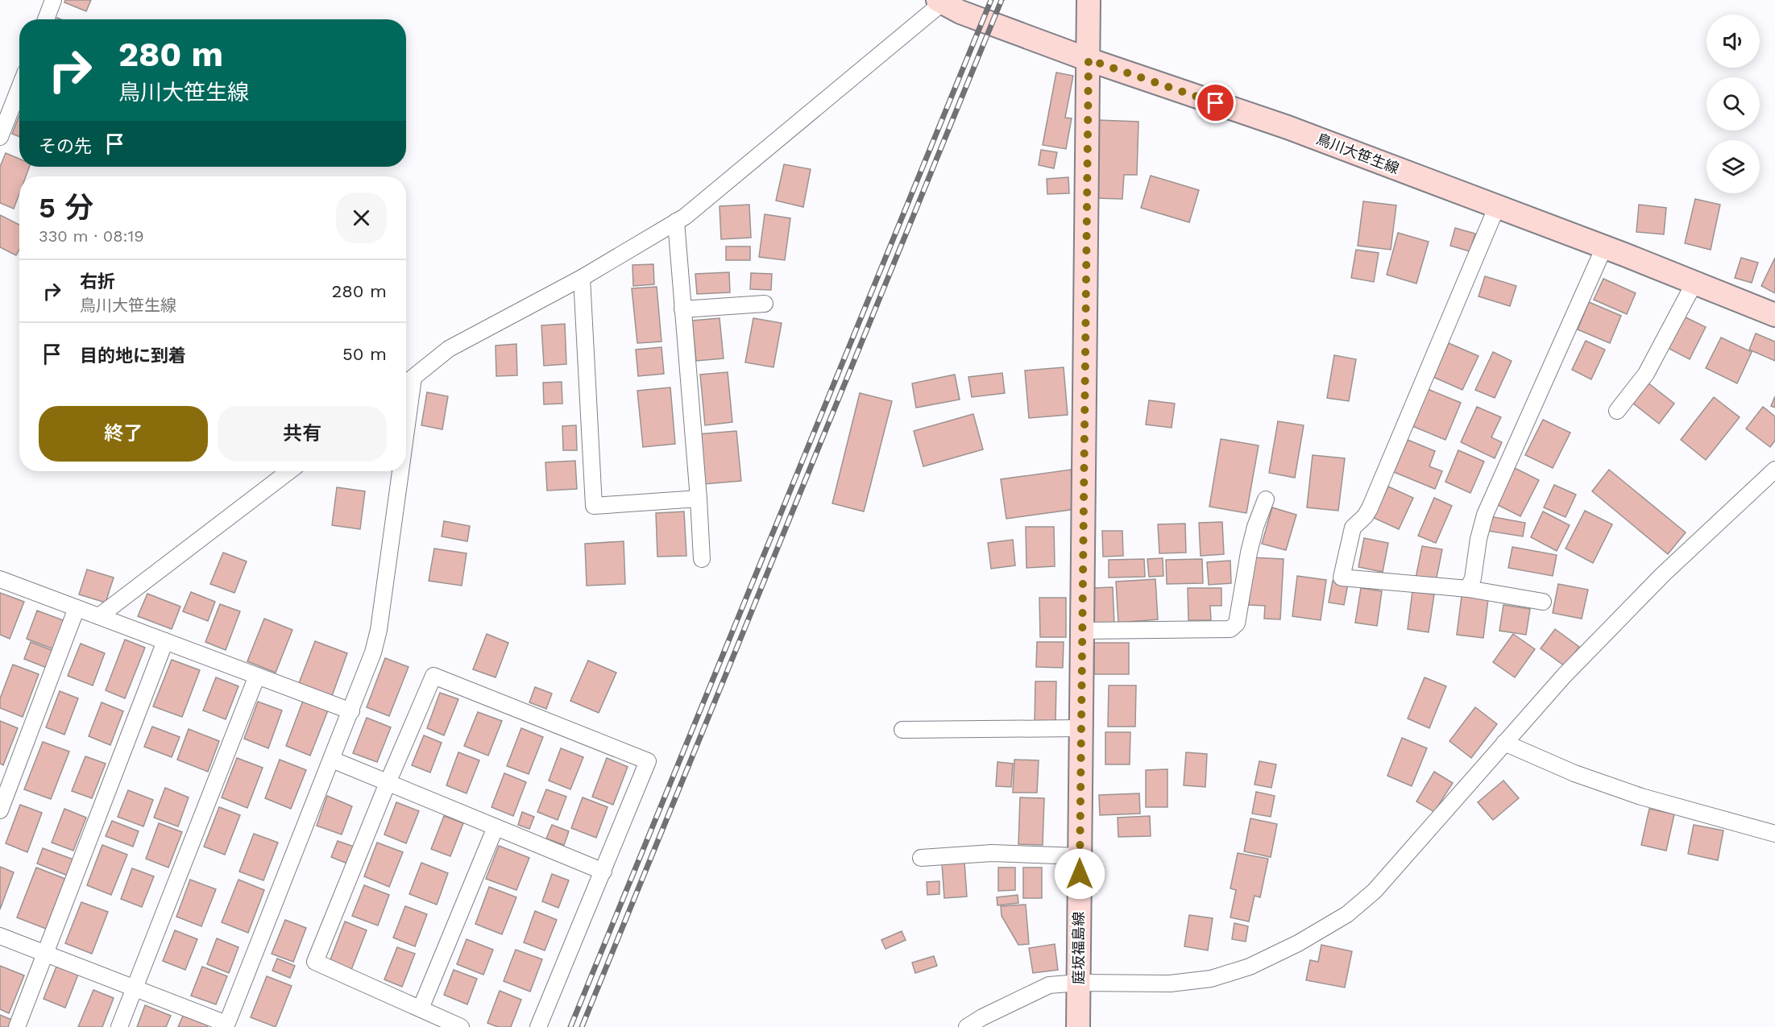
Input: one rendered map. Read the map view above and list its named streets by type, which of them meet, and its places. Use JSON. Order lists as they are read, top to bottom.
{
  "streets": {
    "main road": ["鳥川大笹生線", "庭坂福島線"]
  },
  "crossings": [
    ["鳥川大笹生線", "庭坂福島線"]
  ],
  "page": {
    "turn": ["280 m", "鳥川大笹生線"],
    "then": "その先",
    "heading": ["5 分", "330 m · 08:19"],
    "list": [
      {
        "name": "右折",
        "note": "鳥川大笹生線",
        "value": "280 m"
      },
      {
        "name": "目的地に到着",
        "value": "50 m"
      }
    ],
    "buttons": ["終了", "共有"]
  }
}
